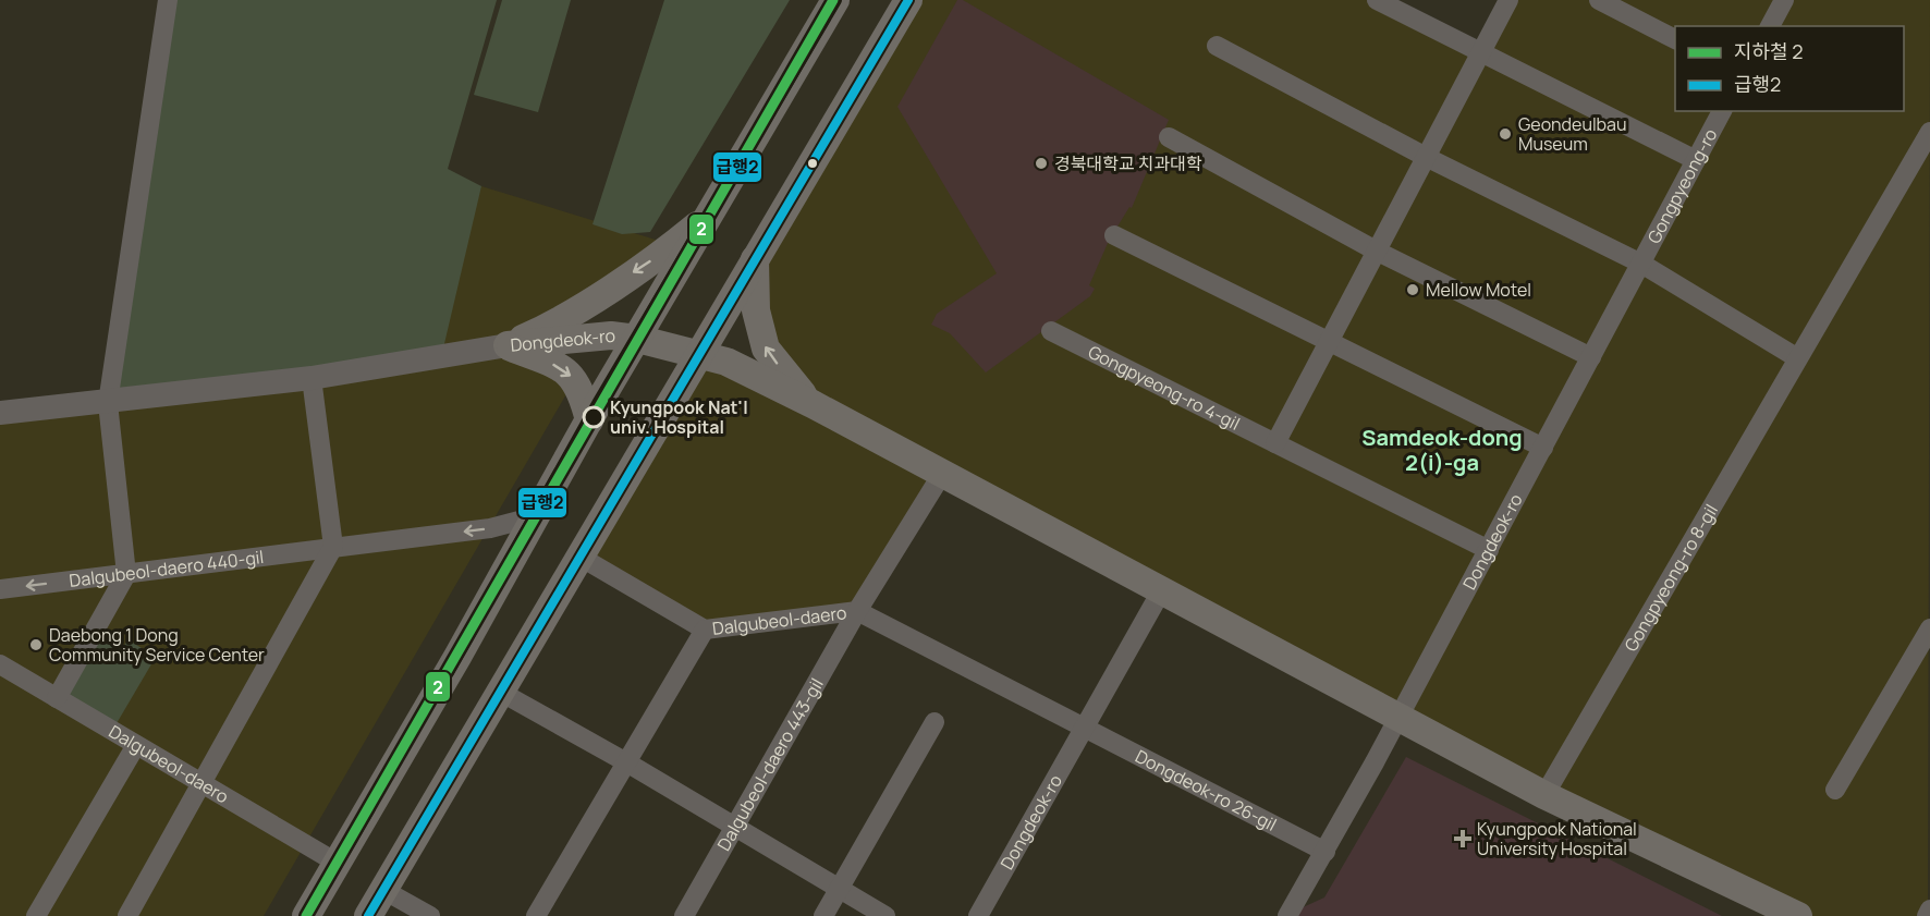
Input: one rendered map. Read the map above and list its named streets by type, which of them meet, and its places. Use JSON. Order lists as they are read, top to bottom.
{
  "streets": {
    "main road": ["Dongdeok-ro"],
    "street": [
      "Gongpyeong-ro",
      "Gongpyeong-ro 4-gil",
      "Dalgubeol-daero 440-gil",
      "Gongpyeong-ro 8-gil",
      "Dalgubeol-daero",
      "Dalgubeol-daero 443-gil",
      "Dongdeok-ro 26-gil"
    ]
  },
  "crossings": [
    ["Gongpyeong-ro", "Dongdeok-ro"],
    ["Dongdeok-ro", "Gongpyeong-ro 4-gil"],
    ["Dongdeok-ro", "Gongpyeong-ro 8-gil"],
    ["Dongdeok-ro", "Dalgubeol-daero"],
    ["Dongdeok-ro", "Dongdeok-ro 26-gil"],
    ["Dalgubeol-daero", "Dalgubeol-daero 443-gil"],
    ["Dalgubeol-daero", "Dongdeok-ro 26-gil"]
  ],
  "one_way": ["Dalgubeol-daero 440-gil"],
  "districts": ["Samdeok-dong 2(i)-ga"],
  "places": {
    "other": [
      "Geondeulbau Museum",
      "경북대학교 치과대학",
      "Mellow Motel",
      "Kyungpook Nat'l univ. Hospital",
      "Daebong 1 Dong Community Service Center"
    ],
    "health": ["Kyungpook National University Hospital"]
  },
  "lines": ["metro line 2", "transit line 급행2"],
  "legend": ["지하철 2", "급행2"]
}
